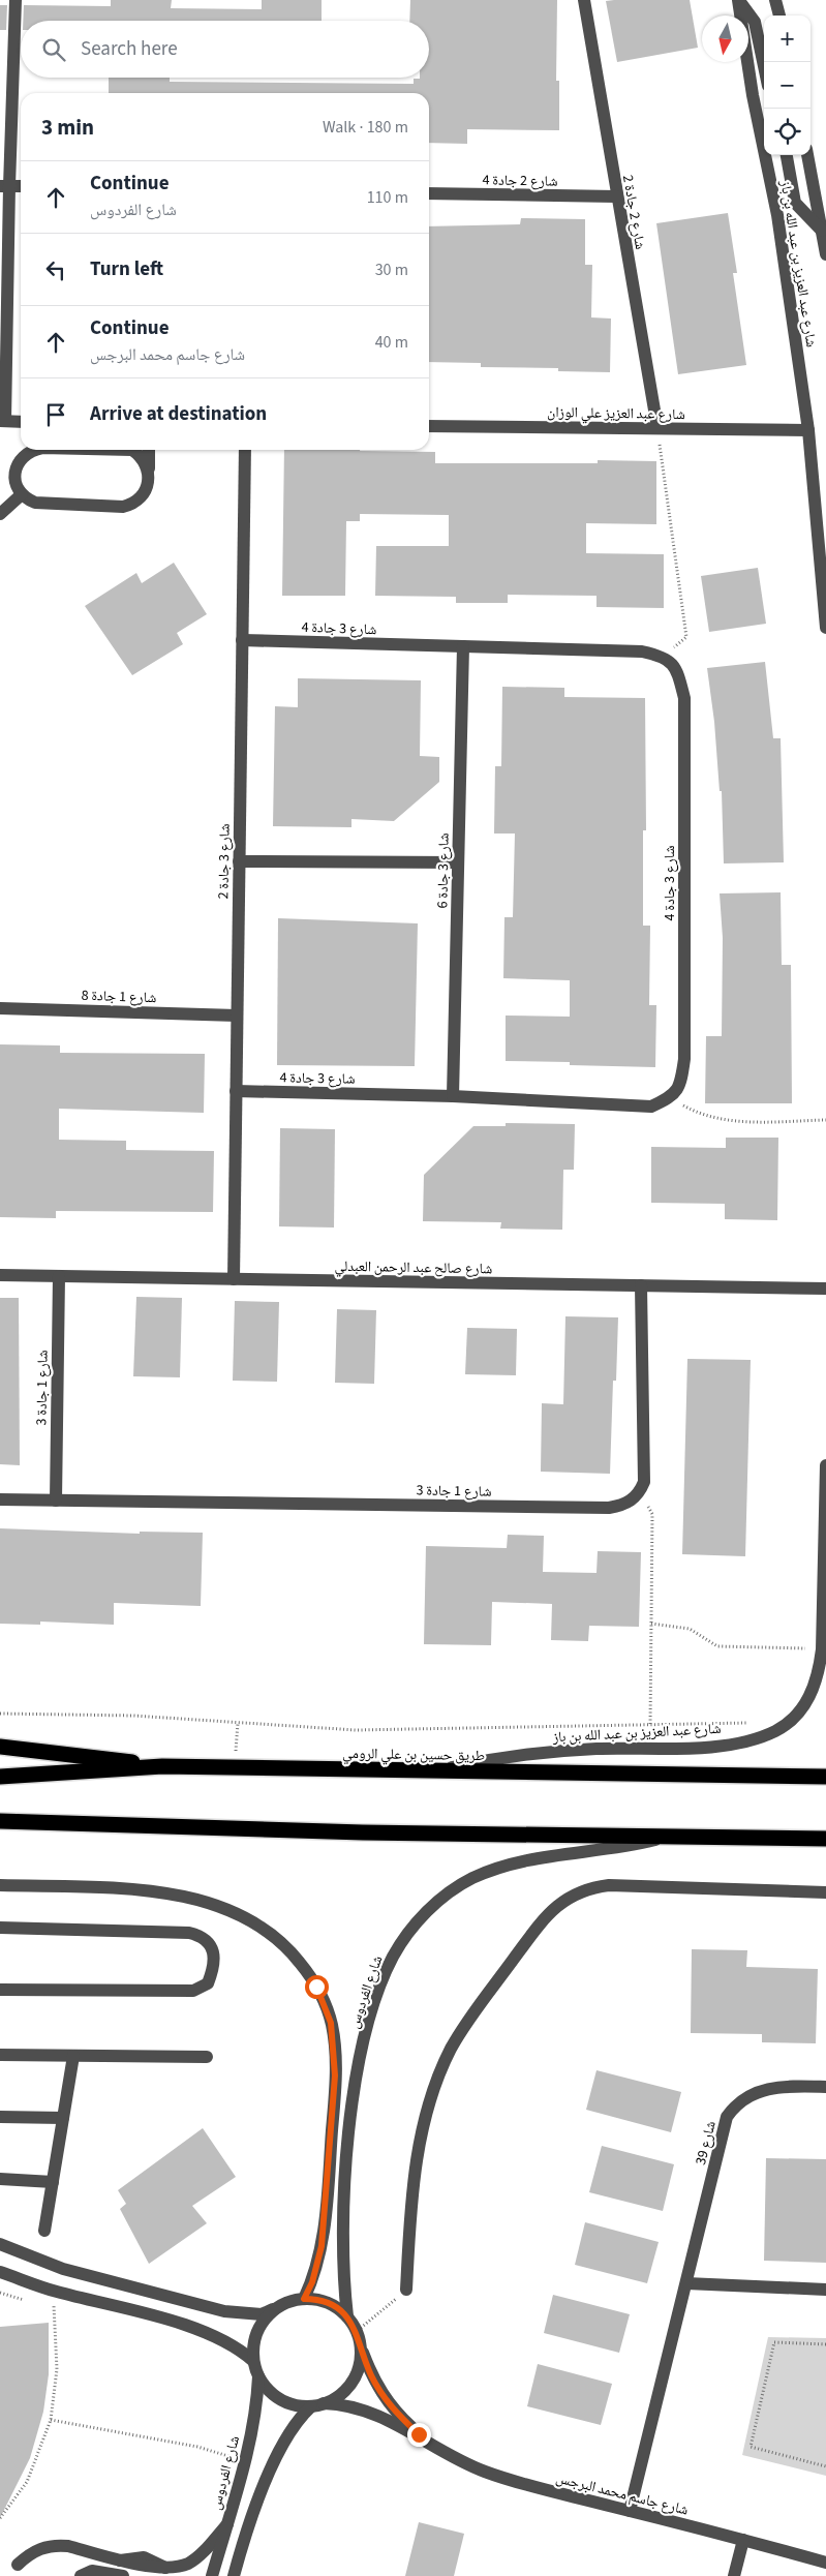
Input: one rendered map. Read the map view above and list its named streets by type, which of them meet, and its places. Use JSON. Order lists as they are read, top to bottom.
{
  "streets": {
    "highway": ["طريق حسين بن علي الرومي"],
    "street": [
      "شارع 2 جادة 4",
      "شارع 2 جادة 2",
      "شارع عبد العزيز بن عبد الله بن باز",
      "شارع عبد العزيز علي الوزان",
      "شارع 3 جادة 4",
      "شارع 3 جادة 2",
      "شارع 3 جادة 6",
      "شارع 1 جادة 8",
      "شارع صالح عبد الرحمن العبدلي",
      "شارع 1 جادة 3",
      "شارع الفردوس",
      "شارع 39",
      "شارع جاسم محمد البرجس"
    ]
  },
  "crossings": [
    ["شارع 2 جادة 4", "شارع 2 جادة 2"],
    ["شارع 2 جادة 2", "شارع عبد العزيز علي الوزان"],
    ["شارع عبد العزيز بن عبد الله بن باز", "شارع عبد العزيز علي الوزان"],
    ["شارع عبد العزيز بن عبد الله بن باز", "طريق حسين بن علي الرومي"],
    ["شارع 3 جادة 4", "شارع 3 جادة 2"],
    ["شارع 3 جادة 4", "شارع 3 جادة 6"],
    ["شارع 3 جادة 2", "شارع 1 جادة 8"],
    ["شارع 3 جادة 2", "شارع صالح عبد الرحمن العبدلي"],
    ["شارع صالح عبد الرحمن العبدلي", "شارع 1 جادة 3"],
    ["شارع الفردوس", "شارع جاسم محمد البرجس"],
    ["شارع 39", "شارع جاسم محمد البرجس"]
  ],
  "north": "bottom",
  "page": {
    "map_buttons": ["+", "−"],
    "search": "Search here",
    "heading": ["3 min", "Walk · 180 m"],
    "list": [
      ["Continue", "شارع الفردوس", "110 m"],
      ["Turn left", "30 m"],
      ["Continue", "شارع جاسم محمد البرجس", "40 m"],
      "Arrive at destination"
    ]
  }
}
